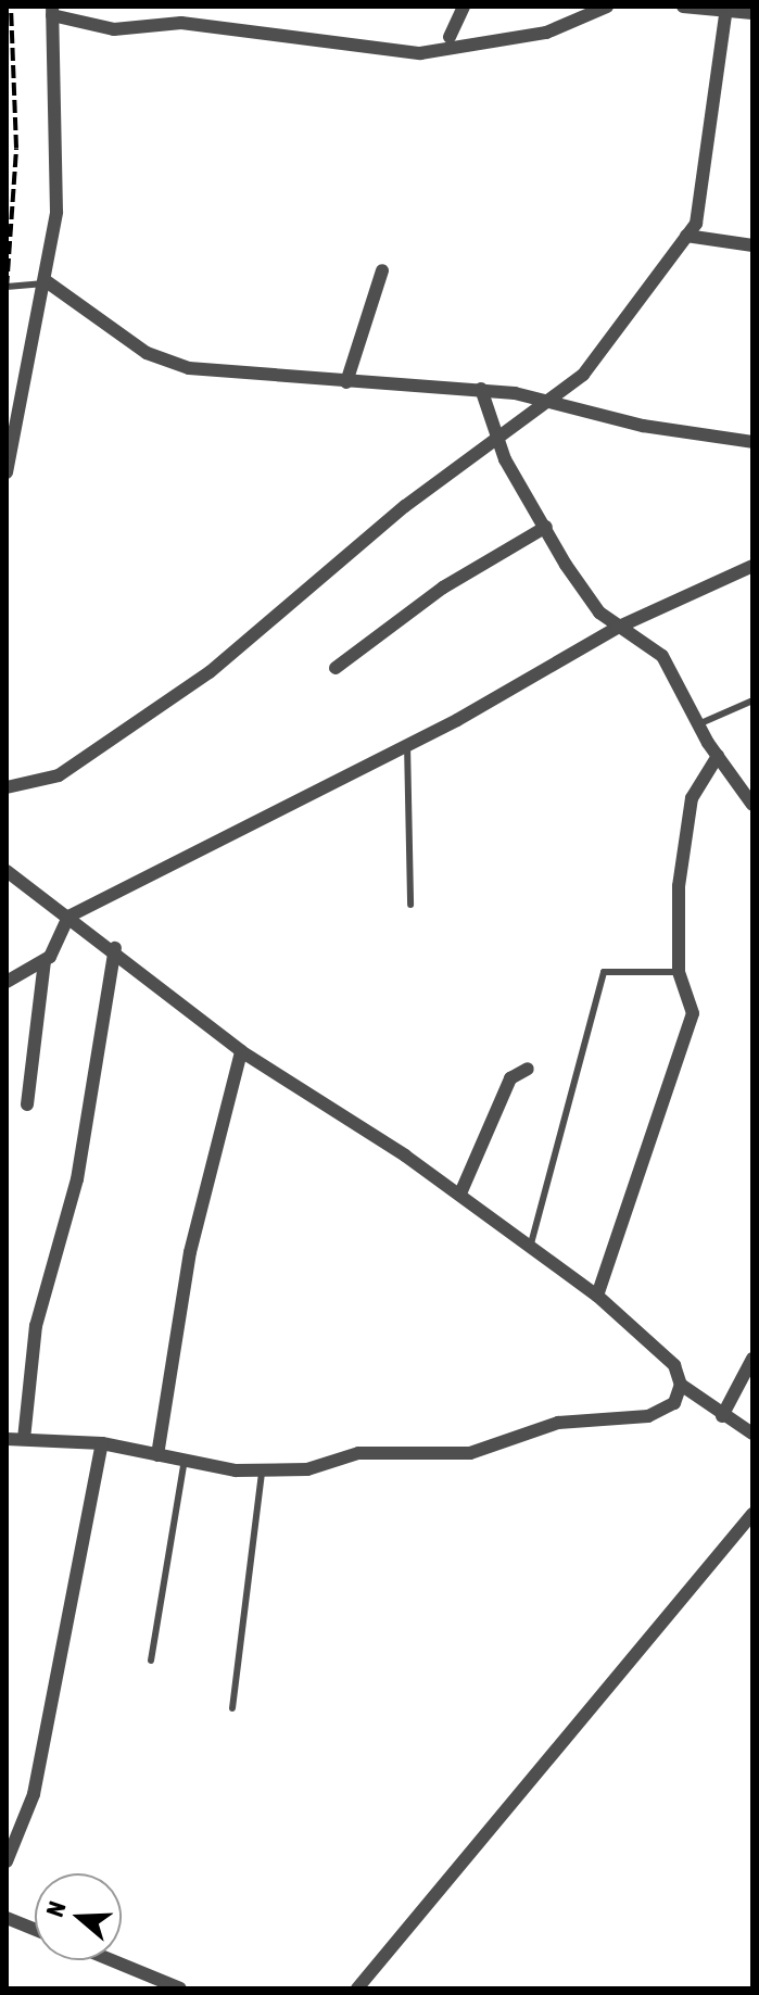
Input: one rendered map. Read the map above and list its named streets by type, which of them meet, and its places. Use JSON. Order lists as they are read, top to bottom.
{
  "north": "left"
}
